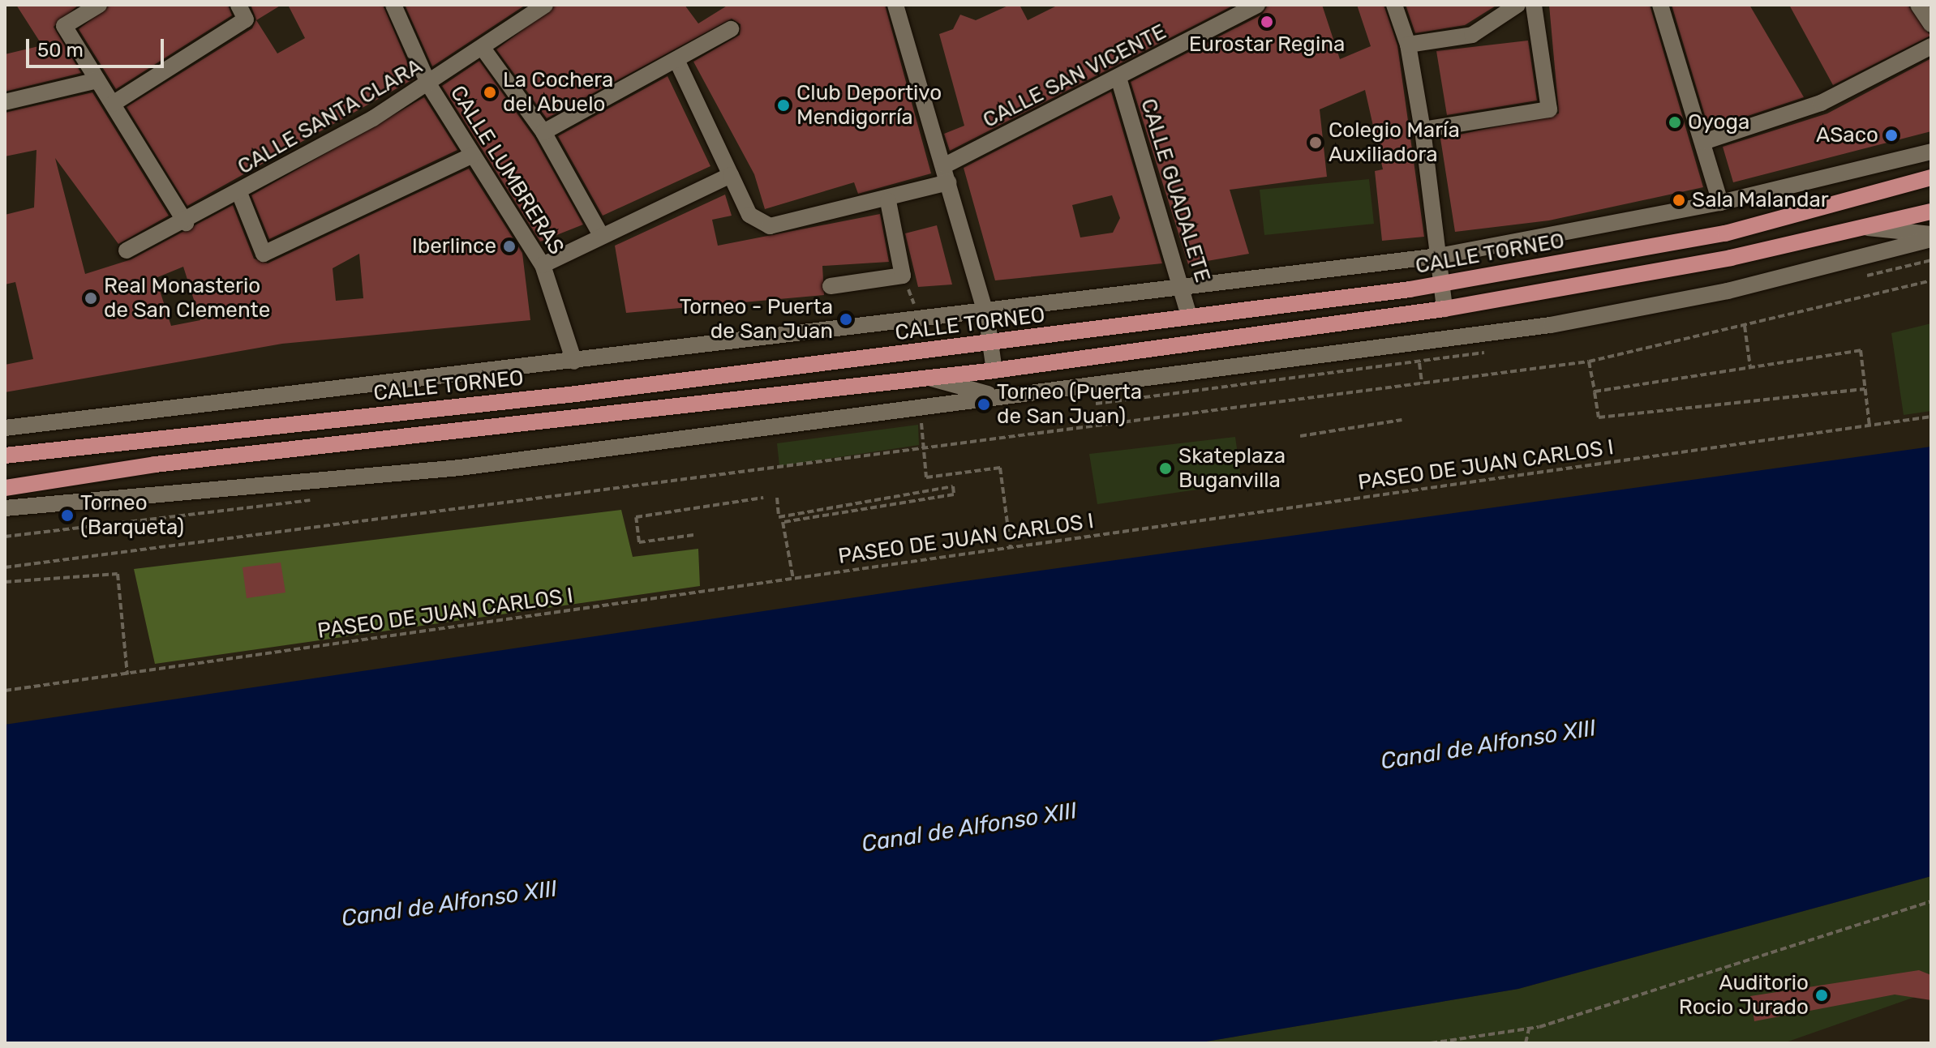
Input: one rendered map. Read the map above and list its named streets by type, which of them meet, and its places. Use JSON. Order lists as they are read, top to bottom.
{
  "streets": {
    "main road": ["CALLE TORNEO"],
    "street": [
      "CALLE SAN VICENTE",
      "CALLE SANTA CLARA",
      "CALLE LUMBRERAS",
      "CALLE GUADALETE"
    ],
    "path": ["PASEO DE JUAN CARLOS I"]
  },
  "crossings": [
    ["CALLE SAN VICENTE", "CALLE GUADALETE"],
    ["CALLE SANTA CLARA", "CALLE LUMBRERAS"],
    ["CALLE GUADALETE", "CALLE TORNEO"]
  ],
  "water": ["Canal de Alfonso XIII"],
  "places": [
    "Eurostar Regina",
    "La Cochera del Abuelo",
    "Club Deportivo Mendigorría",
    "Oyoga",
    "ASaco",
    "Colegio María Auxiliadora",
    "Sala Malandar",
    "Iberlince",
    "Real Monasterio de San Clemente",
    "Torneo - Puerta de San Juan",
    "Torneo (Puerta de San Juan)",
    "Skateplaza Buganvilla",
    "Torneo (Barqueta)",
    "Auditorio Rocio Jurado"
  ],
  "scale_bar": "50 m"
}
